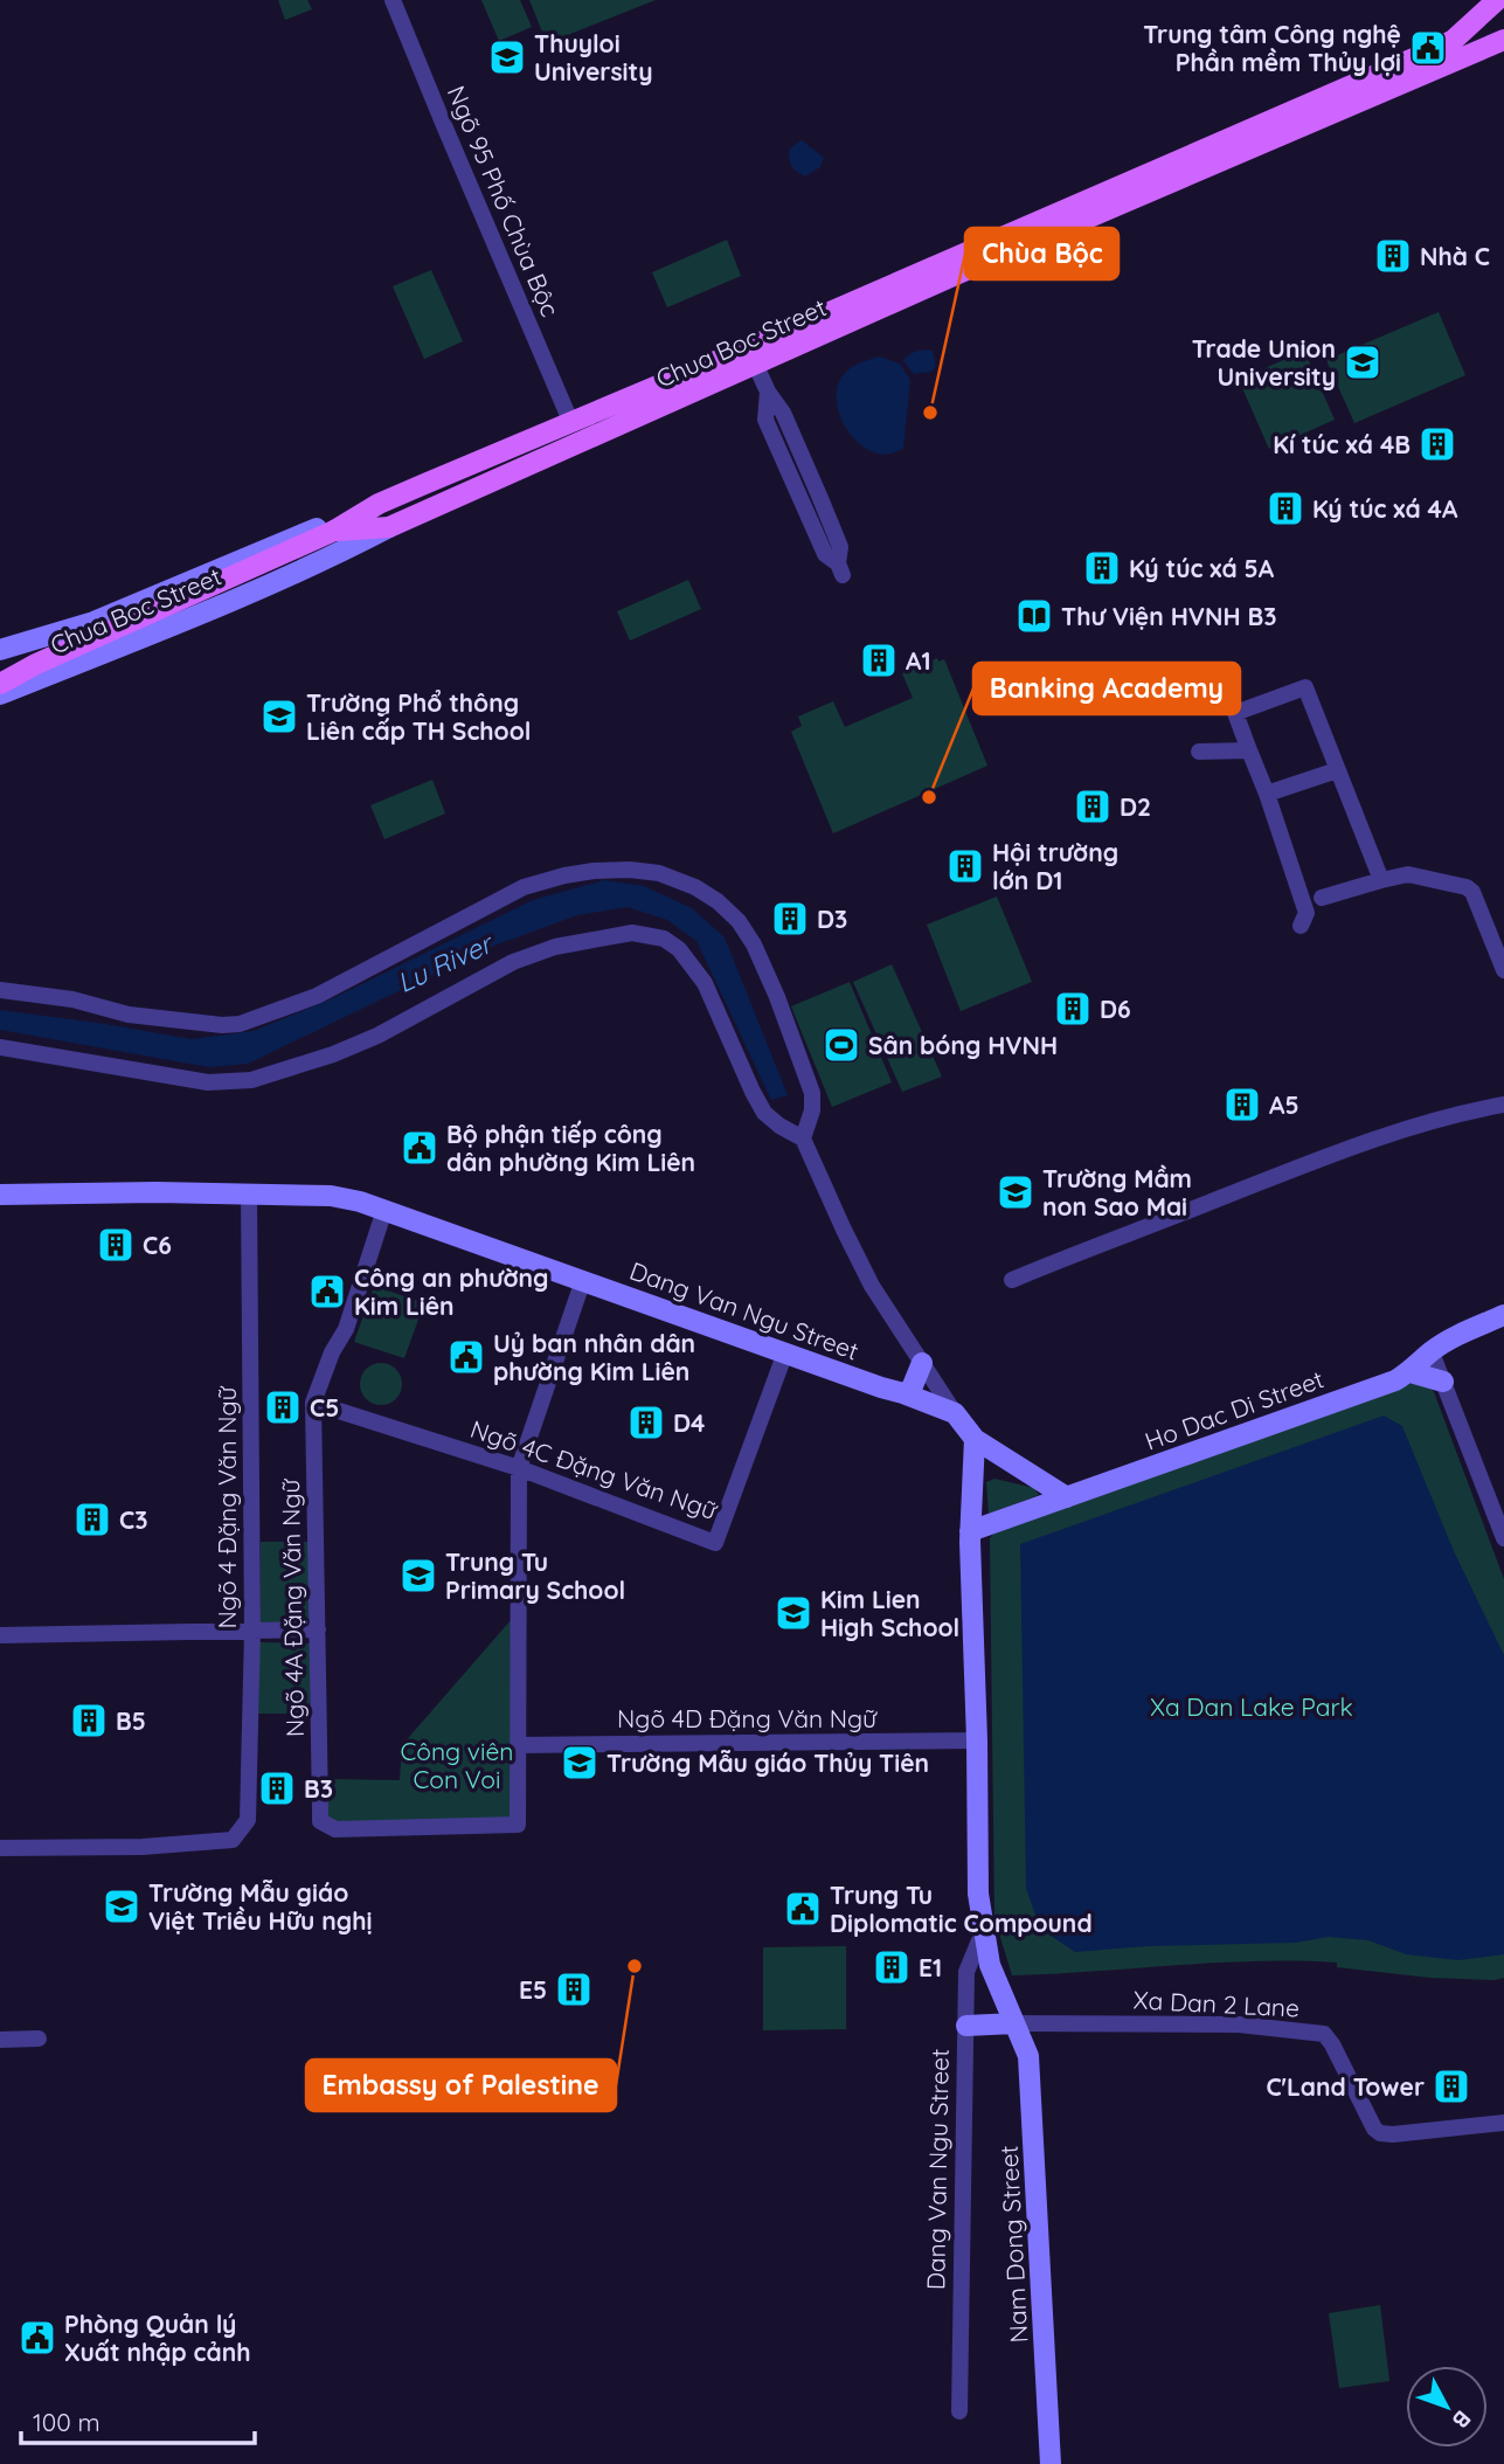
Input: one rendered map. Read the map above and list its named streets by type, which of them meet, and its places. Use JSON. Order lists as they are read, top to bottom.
{
  "streets": {
    "main road": ["Chua Boc Street"],
    "street": [
      "Ngõ 95 Phố Chùa Bộc",
      "Dang Van Ngu Street",
      "Ho Dac Di Street",
      "Ngõ 4C Đặng Văn Ngữ",
      "Ngõ 4 Đặng Văn Ngữ",
      "Ngõ 4A Đặng Văn Ngữ",
      "Ngõ 4D Đặng Văn Ngữ",
      "Xa Dan 2 Lane",
      "Nam Dong Street"
    ]
  },
  "crossings": [
    ["Ngõ 95 Phố Chùa Bộc", "Chua Boc Street"],
    ["Dang Van Ngu Street", "Ho Dac Di Street"],
    ["Dang Van Ngu Street", "Ngõ 4C Đặng Văn Ngữ"],
    ["Dang Van Ngu Street", "Ngõ 4 Đặng Văn Ngữ"],
    ["Dang Van Ngu Street", "Ngõ 4A Đặng Văn Ngữ"],
    ["Dang Van Ngu Street", "Ngõ 4D Đặng Văn Ngữ"],
    ["Dang Van Ngu Street", "Xa Dan 2 Lane"],
    ["Dang Van Ngu Street", "Nam Dong Street"],
    ["Ngõ 4C Đặng Văn Ngữ", "Ngõ 4A Đặng Văn Ngữ"],
    ["Ngõ 4A Đặng Văn Ngữ", "Ngõ 4D Đặng Văn Ngữ"],
    ["Xa Dan 2 Lane", "Nam Dong Street"]
  ],
  "water": ["Lu River"],
  "parks": ["Xa Dan Lake Park", "Công viên Con Voi"],
  "places": {
    "public building": [
      "Trung tâm Công nghệ Phần mềm Thủy lợi",
      "Bộ phận tiếp công dân phường Kim Liên",
      "Công an phường Kim Liên",
      "Uỷ ban nhân dân phường Kim Liên",
      "Trung Tu Diplomatic Compound",
      "Phòng Quản lý Xuất nhập cảnh"
    ],
    "school or university": [
      "Thuyloi University",
      "Trade Union University",
      "Trường Phổ thông Liên cấp TH School",
      "Trường Mầm non Sao Mai",
      "Trung Tu Primary School",
      "Kim Lien High School",
      "Trường Mẫu giáo Thủy Tiên",
      "Trường Mẫu giáo Việt Triều Hữu nghị"
    ],
    "building": [
      "Nhà C",
      "Kí túc xá 4B",
      "Ký túc xá 4A",
      "Ký túc xá 5A",
      "A1",
      "D2",
      "Hội trường lớn D1",
      "D3",
      "D6",
      "A5",
      "C6",
      "C5",
      "D4",
      "C3",
      "B5",
      "B3",
      "E1",
      "E5",
      "C'Land Tower"
    ],
    "other": ["Chùa Bộc", "Banking Academy", "Embassy of Palestine"],
    "library": ["Thư Viện HVNH B3"],
    "sports": ["Sân bóng HVNH"]
  },
  "scale_bar": "100 m",
  "north": "bottom right"
}
